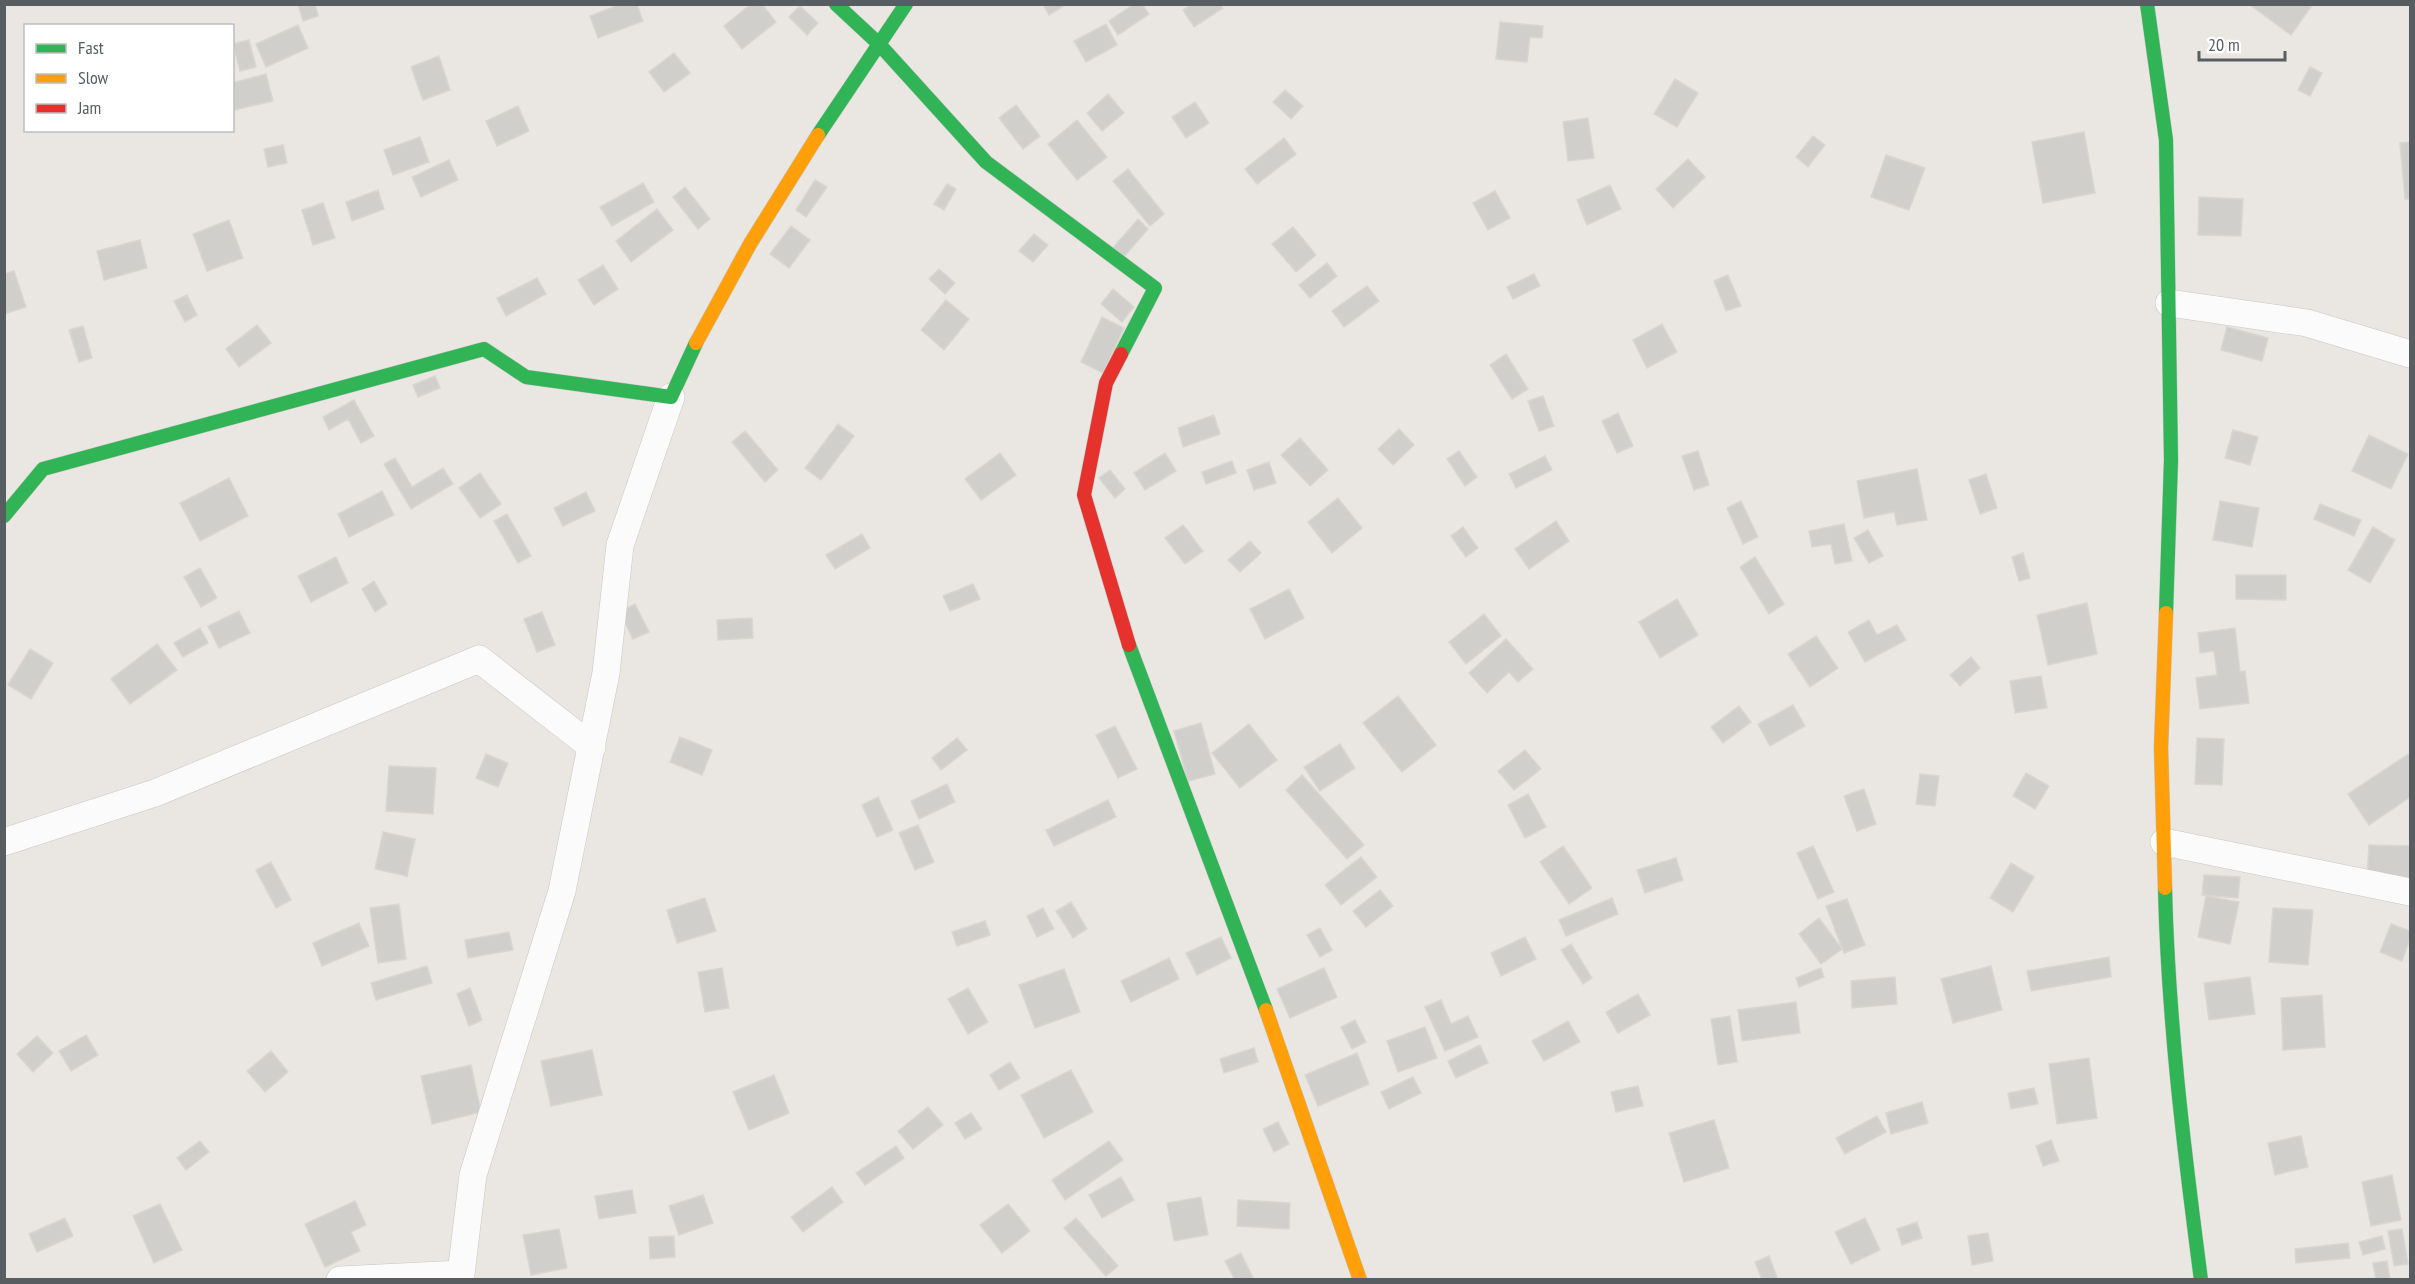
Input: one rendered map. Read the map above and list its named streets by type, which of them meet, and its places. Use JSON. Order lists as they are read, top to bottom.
{
  "legend": ["Fast", "Slow", "Jam"],
  "scale_bar": "20 m"
}
